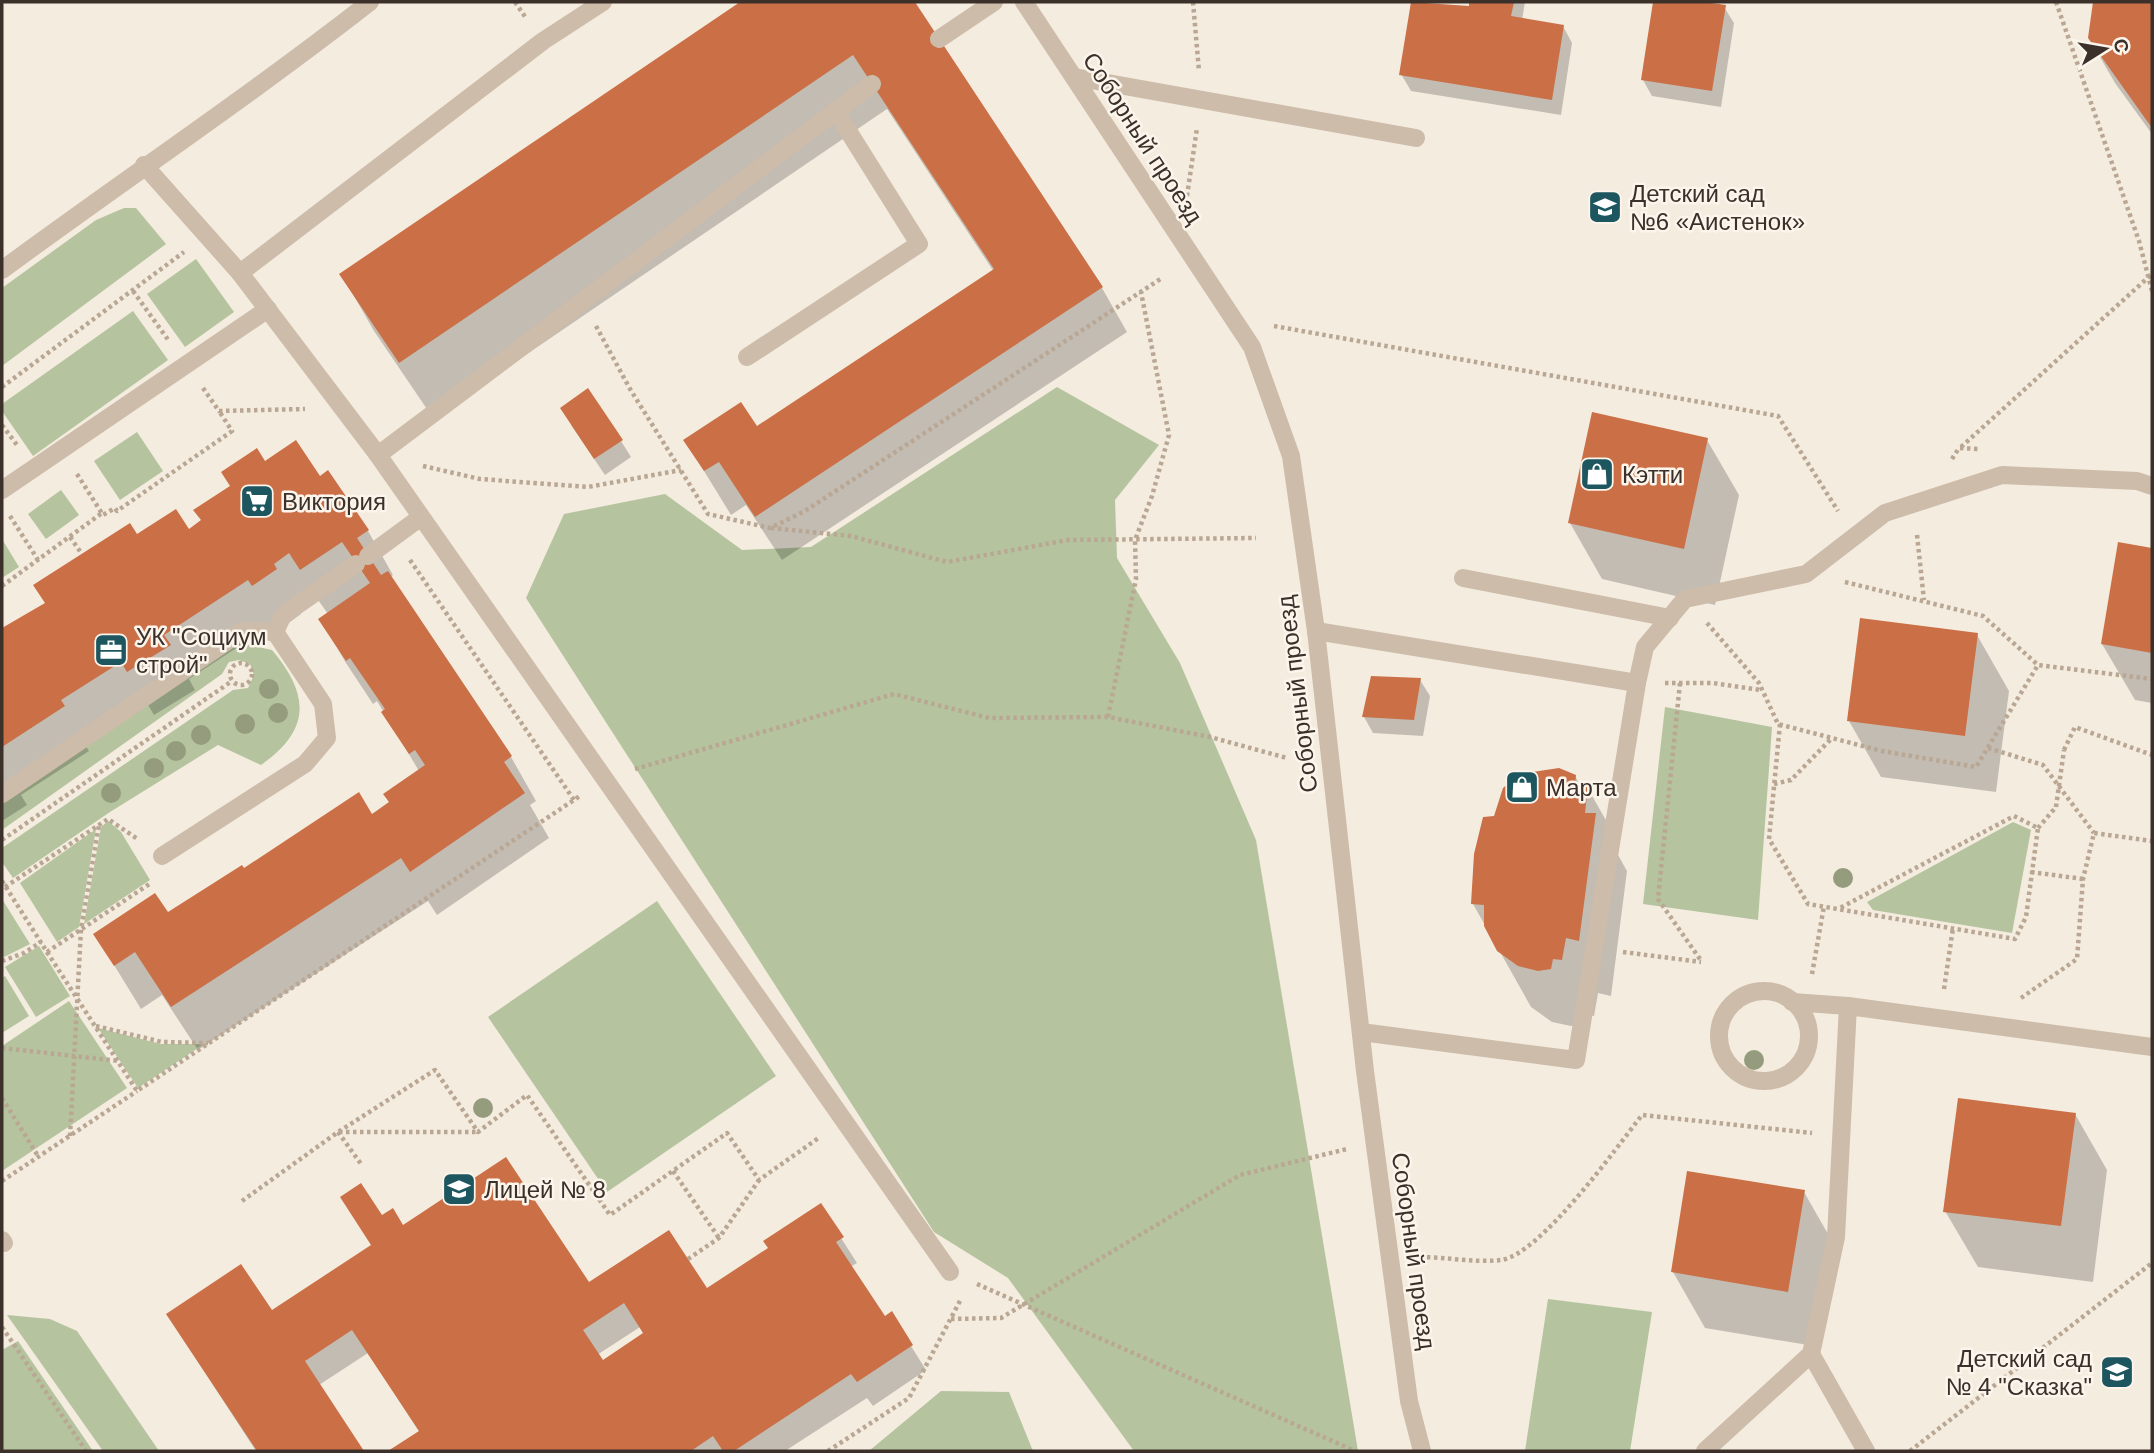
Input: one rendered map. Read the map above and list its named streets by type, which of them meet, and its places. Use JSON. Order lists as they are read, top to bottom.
{
  "streets": {
    "street": ["Соборный проезд"]
  },
  "places": {
    "school or university": ["Детский сад №6 «Аистенок»", "Лицей № 8", "Детский сад № 4 \"Сказка\""],
    "shop": ["Кэтти", "Марта"],
    "supermarket": ["Виктория"],
    "office": ["УК \"Социум строй\""]
  },
  "north": "right"
}
